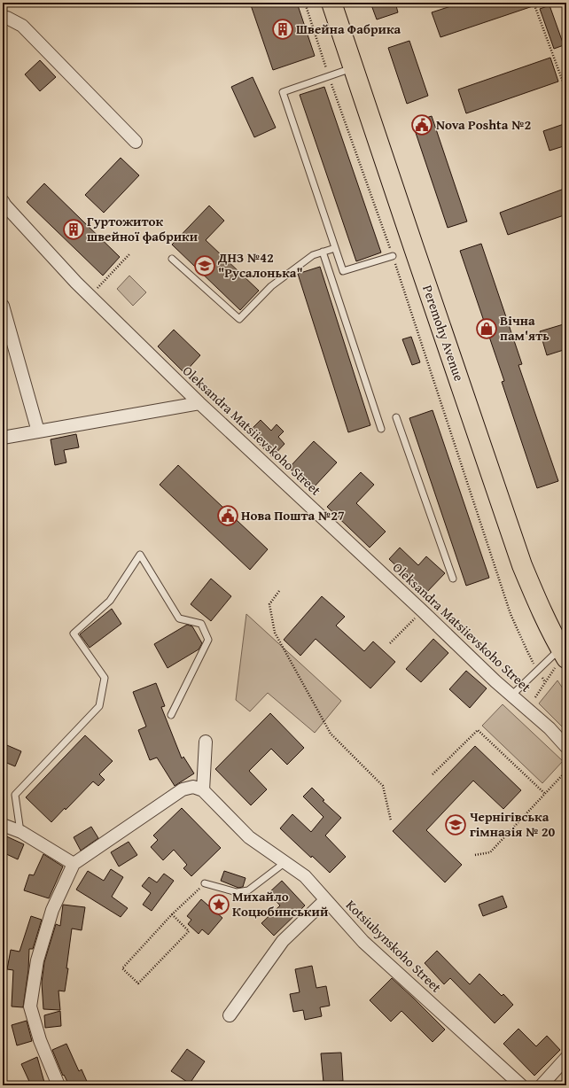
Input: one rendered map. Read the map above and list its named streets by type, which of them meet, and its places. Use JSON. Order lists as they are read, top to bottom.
{
  "streets": {
    "main road": ["Peremohy Avenue"],
    "street": ["Oleksandra Matsiievskoho Street", "Kotsiubynskoho Street"]
  },
  "places": {
    "building": ["Швейна Фабрика", "Гуртожиток швейної фабрики"],
    "public building": ["Nova Poshta №2", "Нова Пошта №27"],
    "school or university": ["ДНЗ №42 \"Русалонька\"", "Чернігівська гімназія № 20"],
    "shop": ["Вічна пам'ять"],
    "place": ["Михайло Коцюбинський"]
  }
}
